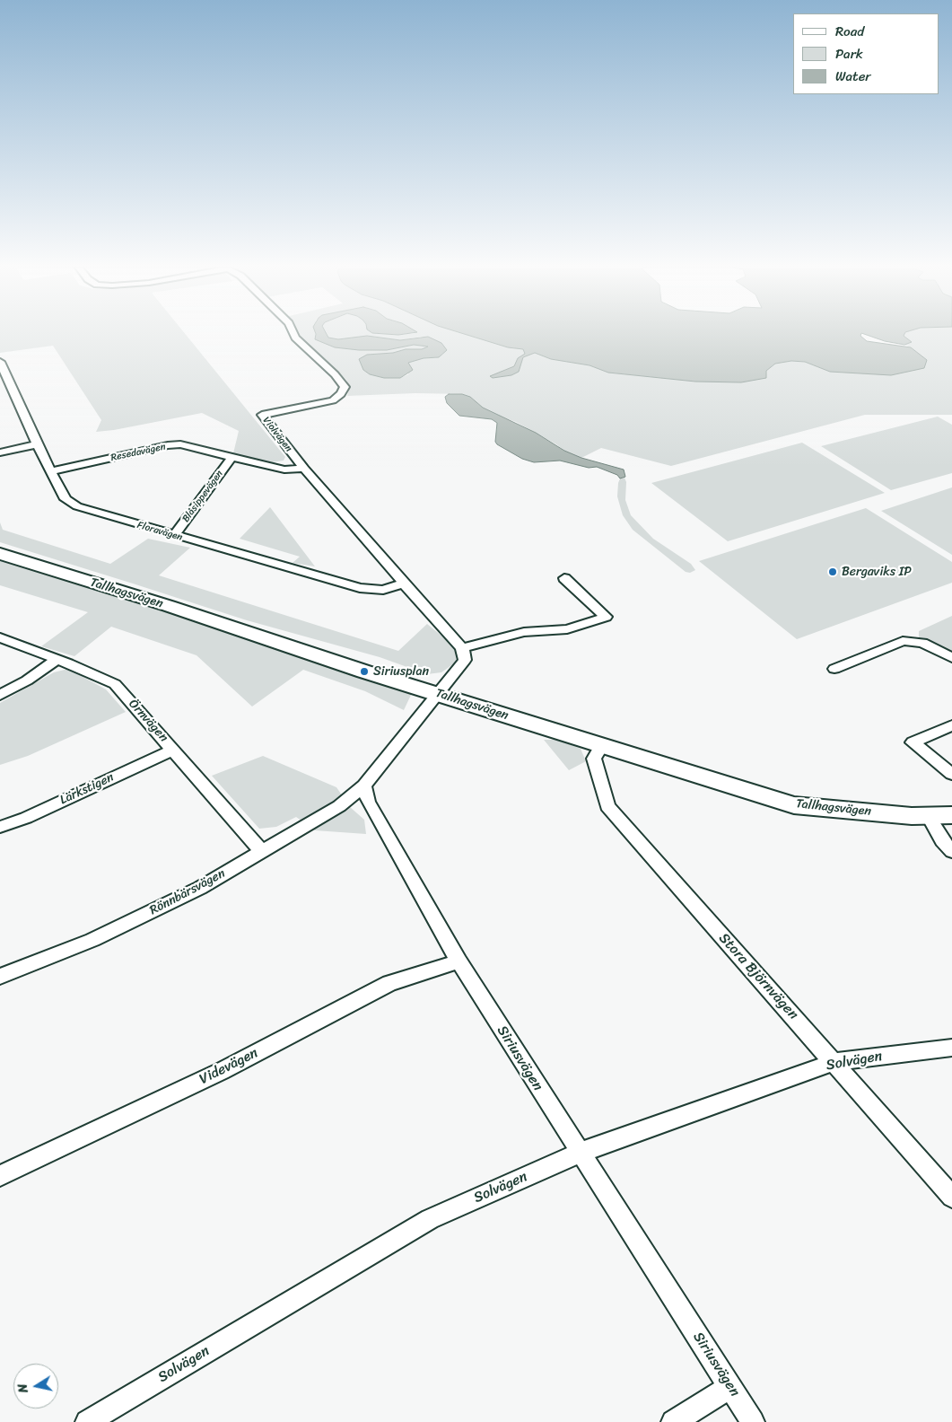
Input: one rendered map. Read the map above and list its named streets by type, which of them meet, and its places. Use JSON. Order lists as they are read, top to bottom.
{
  "streets": {
    "main road": ["Tallhagsvägen"],
    "street": [
      "Violvägen",
      "Resedavägen",
      "Blåsippevägen",
      "Floravägen",
      "Örnvägen",
      "Lärkstigen",
      "Rönnbärsvägen",
      "Stora Björnvägen",
      "Siriusvägen",
      "Solvägen",
      "Videvägen"
    ]
  },
  "crossings": [
    ["Violvägen", "Resedavägen"],
    ["Violvägen", "Floravägen"],
    ["Resedavägen", "Blåsippevägen"],
    ["Resedavägen", "Floravägen"],
    ["Blåsippevägen", "Floravägen"],
    ["Tallhagsvägen", "Stora Björnvägen"],
    ["Örnvägen", "Lärkstigen"],
    ["Örnvägen", "Rönnbärsvägen"],
    ["Rönnbärsvägen", "Siriusvägen"],
    ["Stora Björnvägen", "Solvägen"],
    ["Siriusvägen", "Solvägen"],
    ["Siriusvägen", "Videvägen"]
  ],
  "places": ["Bergaviks IP", "Siriusplan"],
  "legend": ["Road", "Park", "Water"],
  "north": "left"
}
